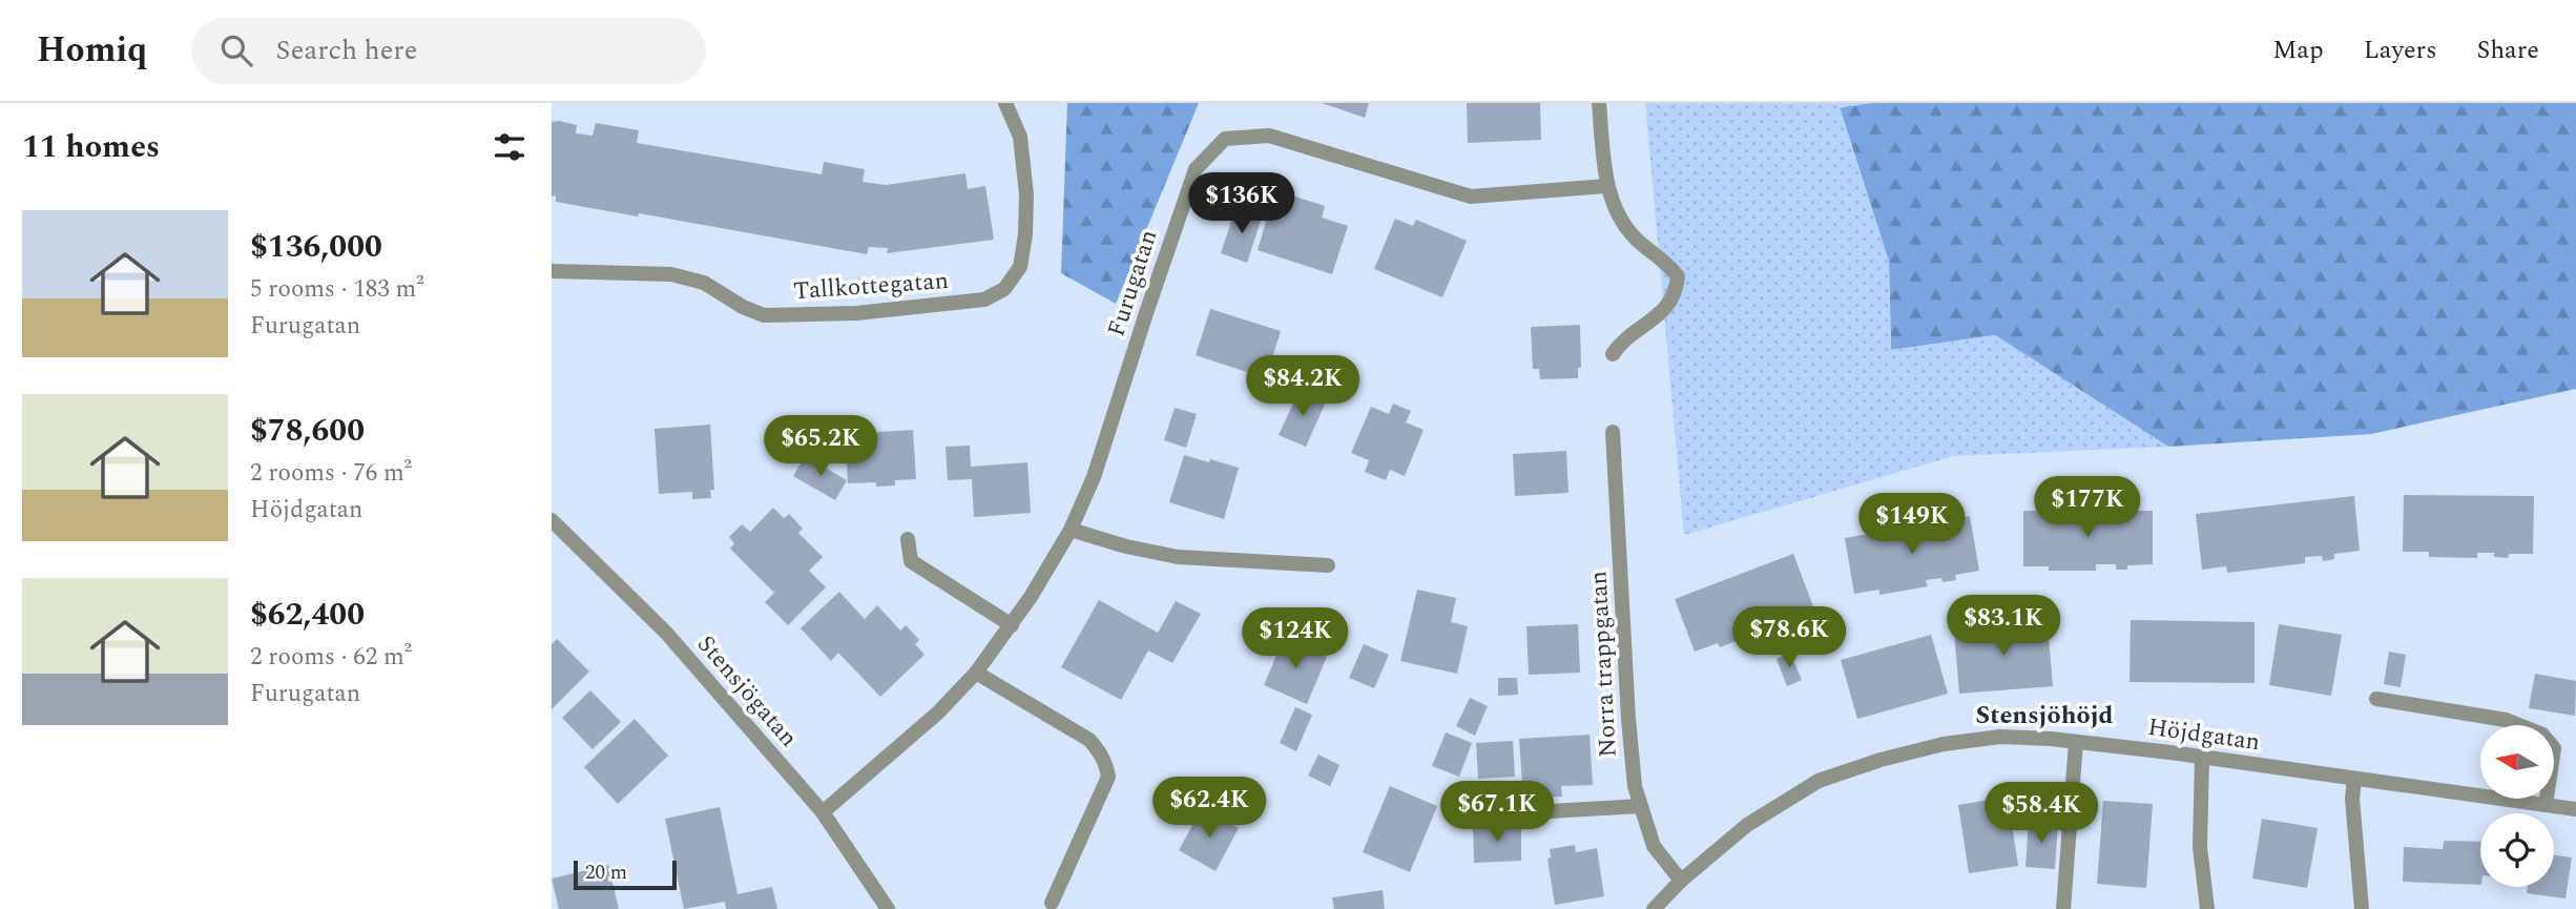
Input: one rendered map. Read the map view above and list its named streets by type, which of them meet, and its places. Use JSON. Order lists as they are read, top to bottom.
{
  "streets": {
    "street": [
      "Furugatan",
      "Tallkottegatan",
      "Norra trappgatan",
      "Stensjögatan",
      "Höjdgatan"
    ]
  },
  "crossings": [
    ["Furugatan", "Stensjögatan"],
    ["Norra trappgatan", "Höjdgatan"]
  ],
  "districts": ["Stensjöhöjd"],
  "scale_bar": "20 m",
  "north": "left",
  "page": {
    "header": "Homiq",
    "search": "Search here",
    "nav": ["Map", "Layers", "Share"],
    "heading": "11 homes",
    "price": [
      "$136K",
      "$84.2K",
      "$65.2K",
      "$177K",
      "$149K",
      "$83.1K",
      "$78.6K",
      "$124K",
      "$62.4K",
      "$67.1K",
      "$58.4K"
    ],
    "list": [
      {
        "name": "$136,000",
        "note": "5 rooms · 183 m² · Furugatan"
      },
      {
        "name": "$78,600",
        "note": "2 rooms · 76 m² · Höjdgatan"
      },
      {
        "name": "$62,400",
        "note": "2 rooms · 62 m² · Furugatan"
      }
    ],
    "scale": "20 m"
  }
}
